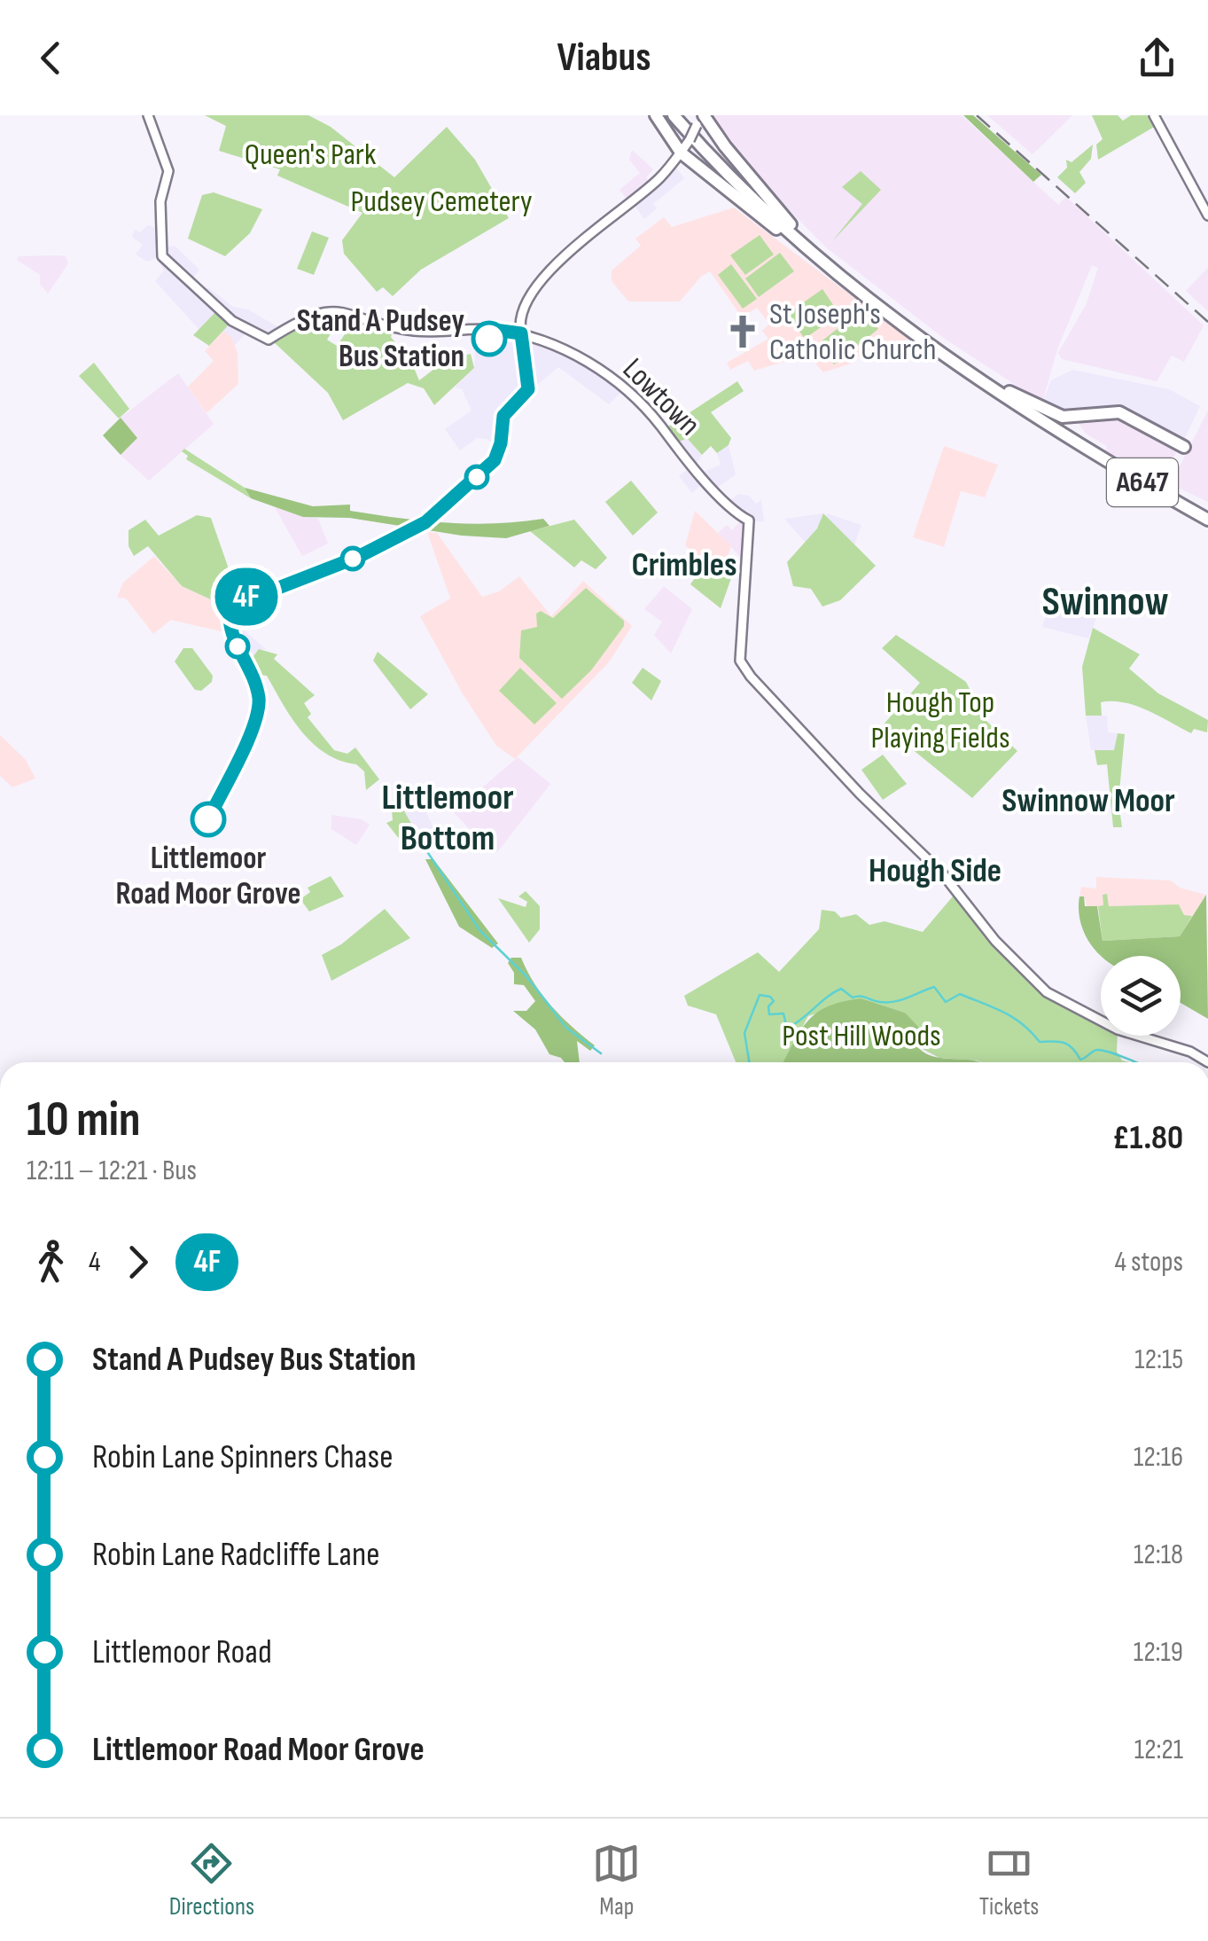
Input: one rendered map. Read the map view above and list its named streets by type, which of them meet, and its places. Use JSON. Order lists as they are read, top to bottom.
{
  "streets": {
    "highway": ["A647"],
    "main road": ["Lowtown"]
  },
  "districts": [
    "Crimbles",
    "Swinnow",
    "Littlemoor Bottom",
    "Swinnow Moor",
    "Hough Side"
  ],
  "parks": [
    "Queen's Park",
    "Pudsey Cemetery",
    "Hough Top Playing Fields",
    "Post Hill Woods"
  ],
  "places": {
    "church": ["St Joseph's Catholic Church"],
    "other": ["Stand A Pudsey Bus Station", "Littlemoor Road Moor Grove"]
  },
  "lines": ["bus line 4F"],
  "page": {
    "header": "Viabus",
    "on_map": "4F",
    "heading": ["10 min", "12:11 – 12:21 · Bus", "£1.80"],
    "legs": ["4", "4F", "4 stops"],
    "list": [
      {
        "name": "Stand A Pudsey Bus Station",
        "value": "12:15"
      },
      {
        "name": "Robin Lane Spinners Chase",
        "value": "12:16"
      },
      {
        "name": "Robin Lane Radcliffe Lane",
        "value": "12:18"
      },
      {
        "name": "Littlemoor Road",
        "value": "12:19"
      },
      {
        "name": "Littlemoor Road Moor Grove",
        "value": "12:21"
      }
    ],
    "tabs": ["Directions", "Map", "Tickets"]
  }
}
